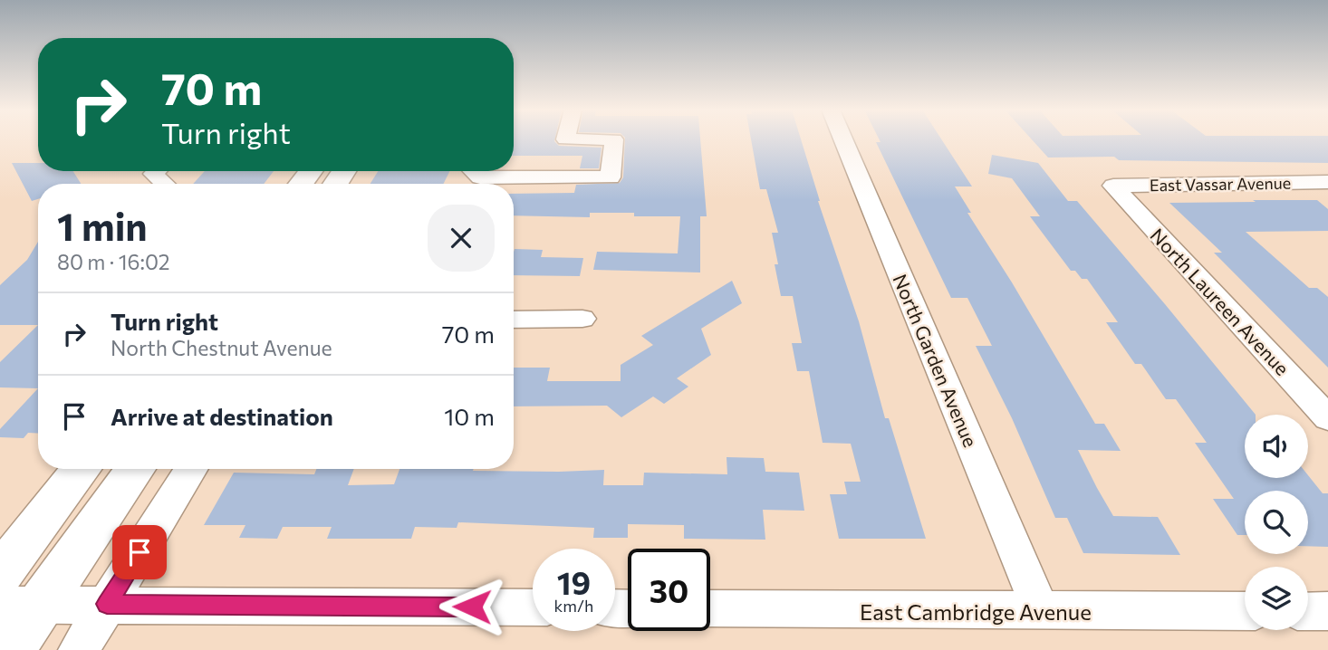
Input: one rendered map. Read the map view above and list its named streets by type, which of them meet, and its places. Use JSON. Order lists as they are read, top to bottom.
{
  "streets": {
    "street": [
      "East Vassar Avenue",
      "North Laureen Avenue",
      "North Garden Avenue",
      "East Cambridge Avenue"
    ]
  },
  "crossings": [
    ["East Vassar Avenue", "North Laureen Avenue"],
    ["North Garden Avenue", "East Cambridge Avenue"]
  ],
  "page": {
    "turn": ["70 m", "Turn right"],
    "heading": ["1 min", "80 m · 16:02"],
    "list": [
      {
        "name": "Turn right",
        "note": "North Chestnut Avenue",
        "value": "70 m"
      },
      {
        "name": "Arrive at destination",
        "value": "10 m"
      }
    ],
    "speed": "19 km/h",
    "limit": "30"
  }
}
